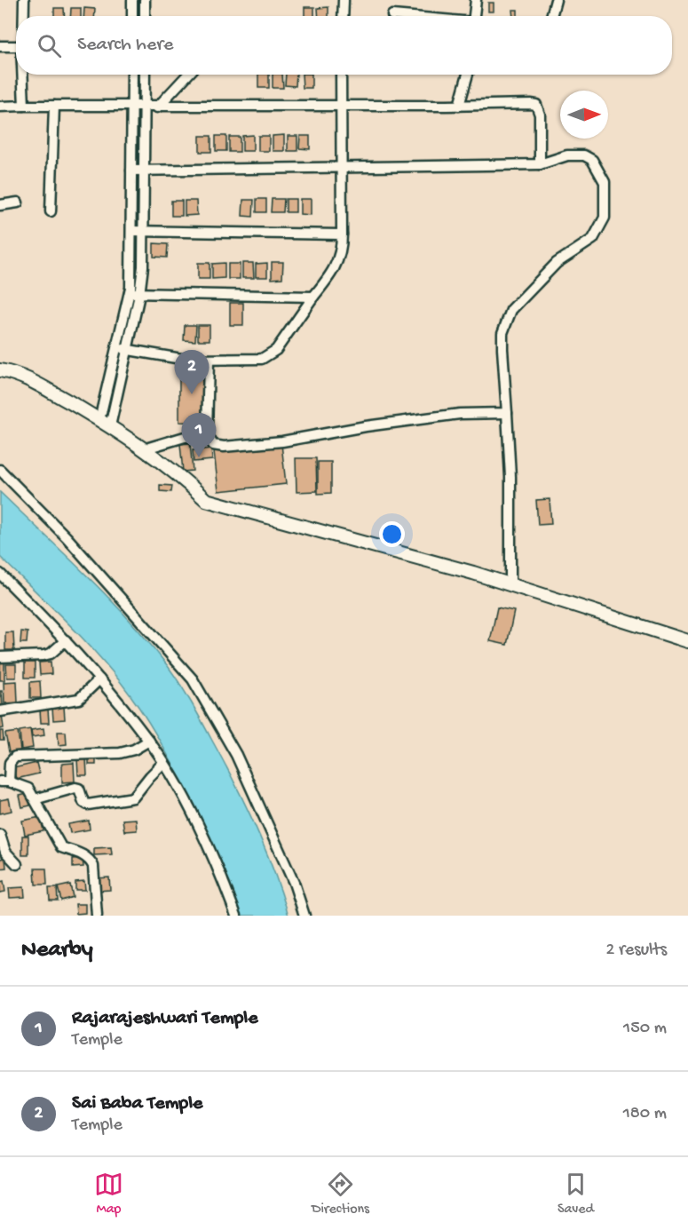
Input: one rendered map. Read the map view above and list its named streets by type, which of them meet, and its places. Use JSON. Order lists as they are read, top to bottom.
{
  "north": "right",
  "page": {
    "search": "Search here",
    "pins": ["2", "1"],
    "heading": ["Nearby", "2 results"],
    "list": [
      {
        "mark": "1",
        "name": "Rajarajeshwari Temple",
        "note": "Temple",
        "value": "150 m"
      },
      {
        "mark": "2",
        "name": "Sai Baba Temple",
        "note": "Temple",
        "value": "180 m"
      }
    ],
    "nav": ["Map", "Directions", "Saved"]
  }
}
